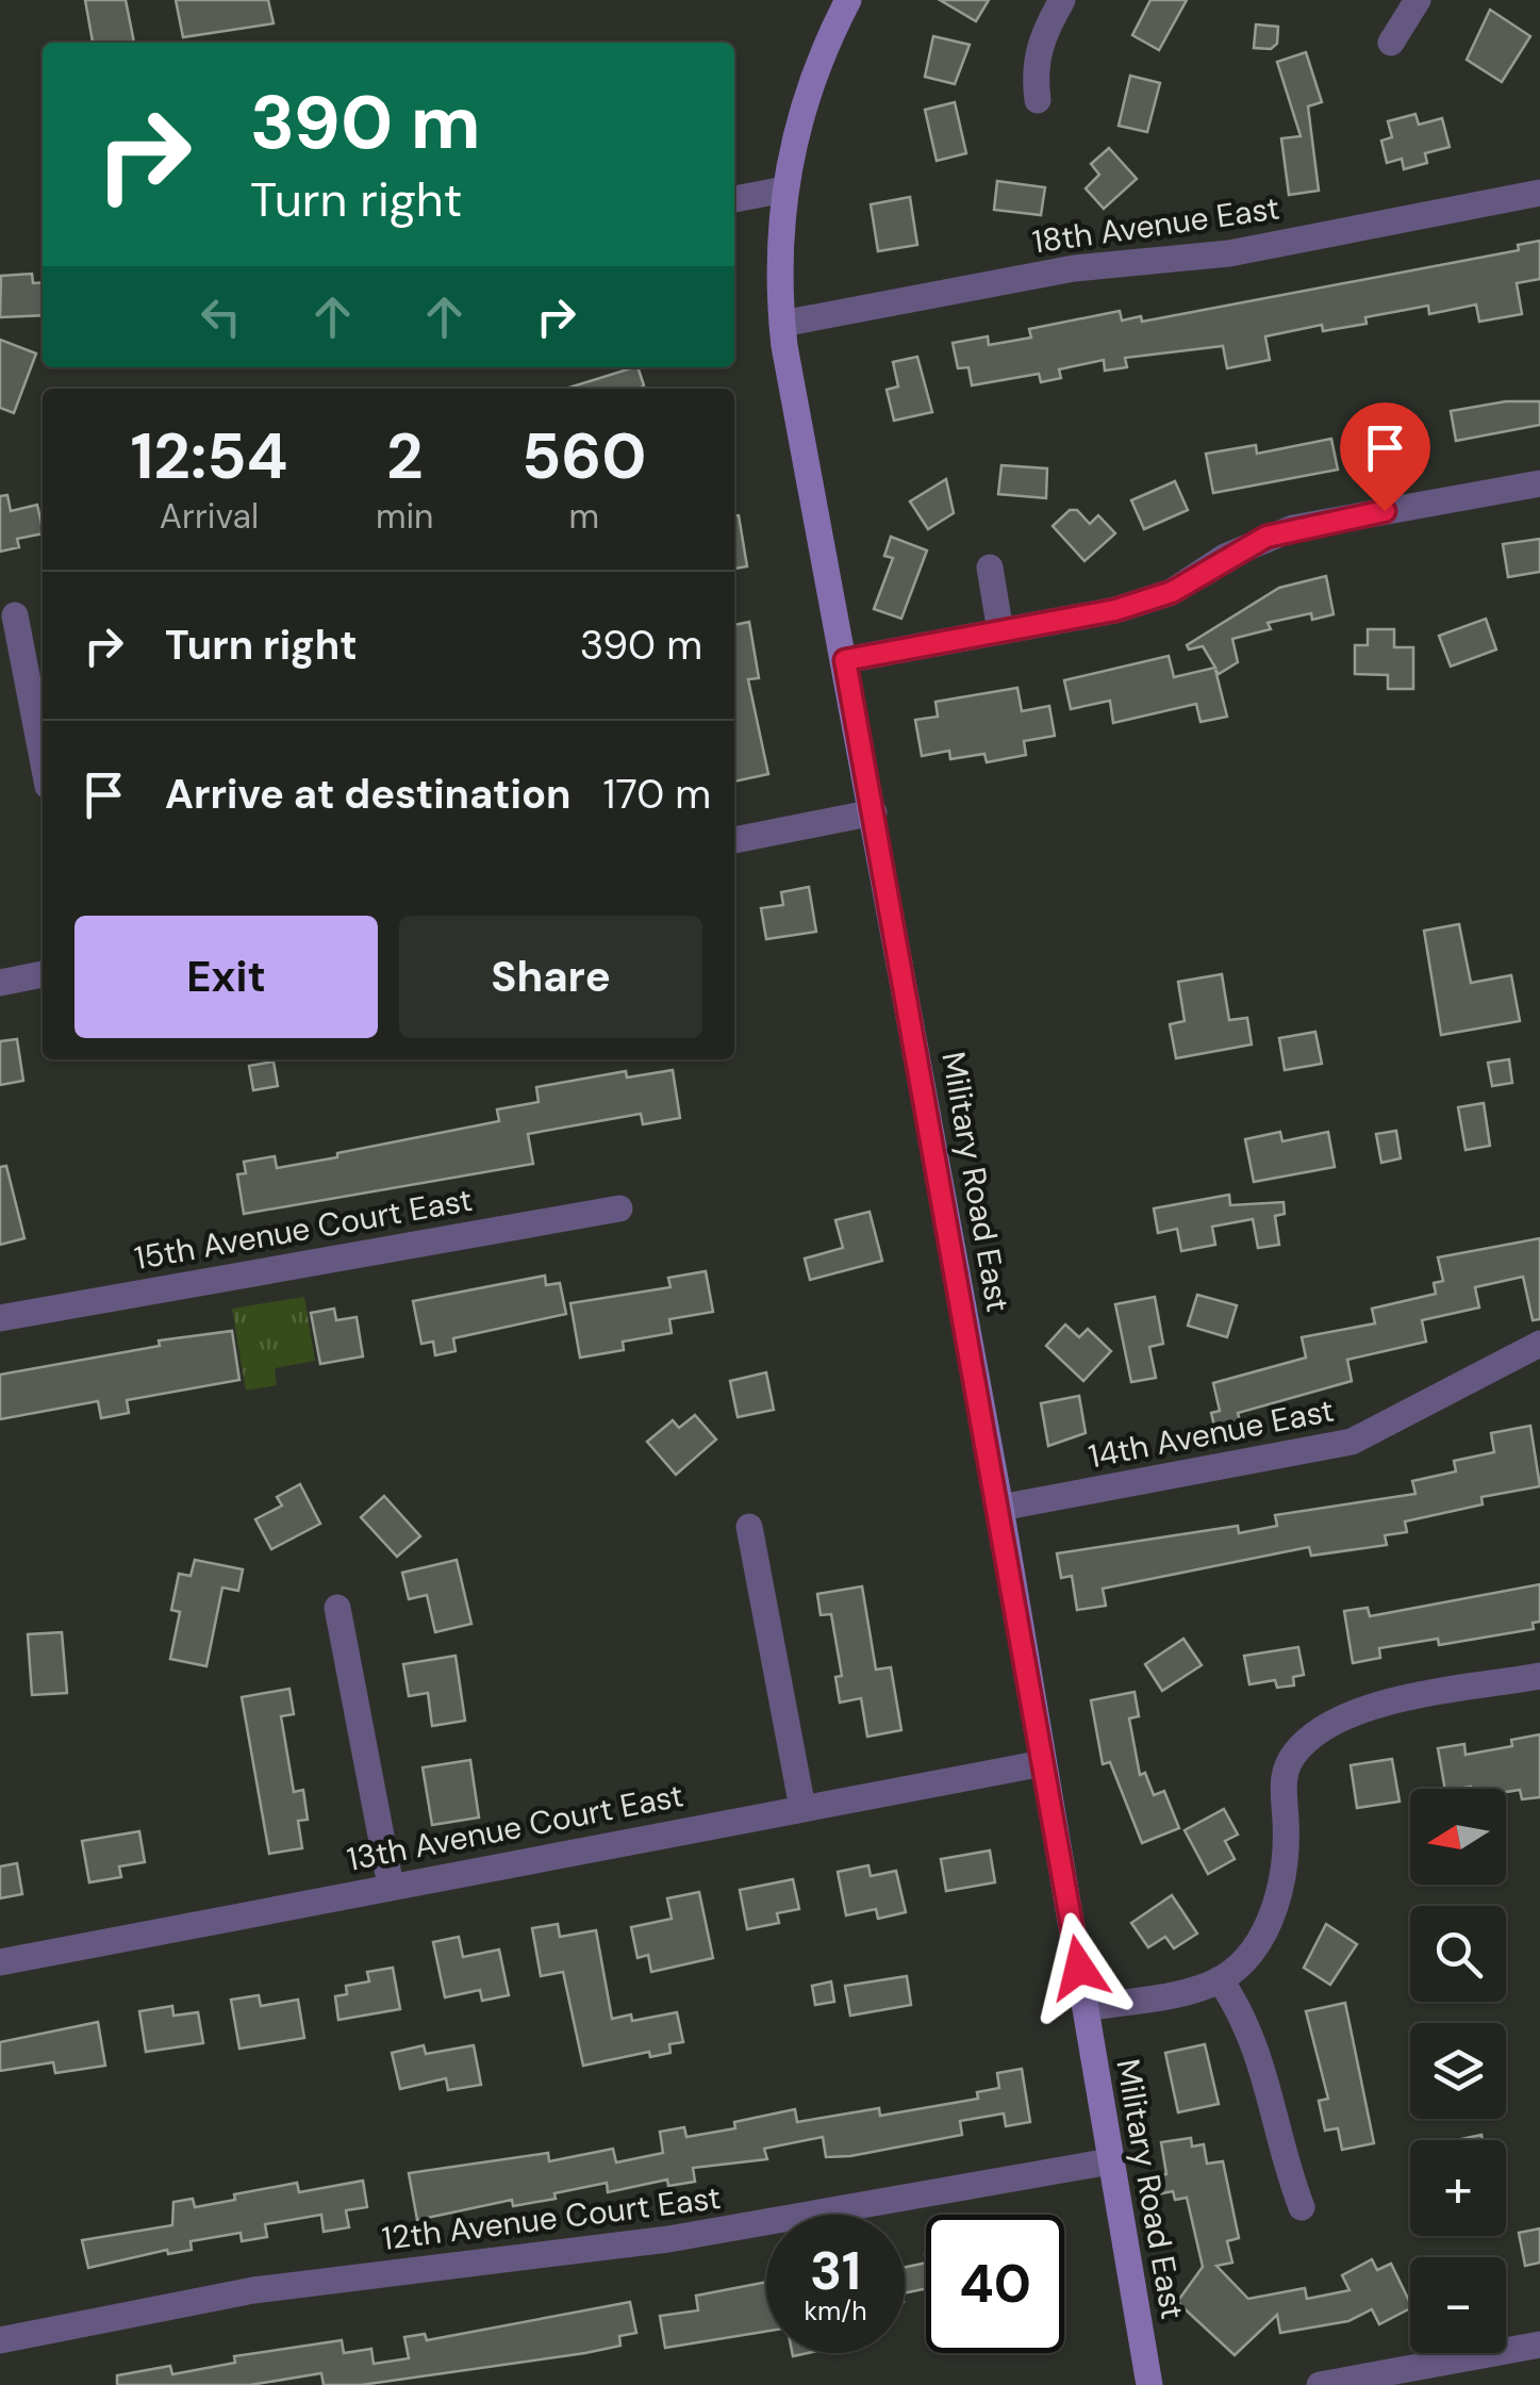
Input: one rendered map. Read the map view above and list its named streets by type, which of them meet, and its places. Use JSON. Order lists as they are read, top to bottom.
{
  "streets": {
    "street": [
      "18th Avenue East",
      "Military Road East",
      "15th Avenue Court East",
      "14th Avenue East",
      "13th Avenue Court East",
      "12th Avenue Court East"
    ]
  },
  "crossings": [
    ["18th Avenue East", "Military Road East"],
    ["Military Road East", "14th Avenue East"],
    ["Military Road East", "13th Avenue Court East"],
    ["Military Road East", "12th Avenue Court East"]
  ],
  "north": "left",
  "page": {
    "turn": ["390 m", "Turn right"],
    "eta": [
      "12:54",
      "Arrival",
      "2",
      "min",
      "560",
      "m"
    ],
    "list": [
      {
        "name": "Turn right",
        "value": "390 m"
      },
      {
        "name": "Arrive at destination",
        "value": "170 m"
      }
    ],
    "buttons": ["Exit", "Share"],
    "map_buttons": ["+", "−"],
    "speed": "31 km/h",
    "limit": "40"
  }
}
